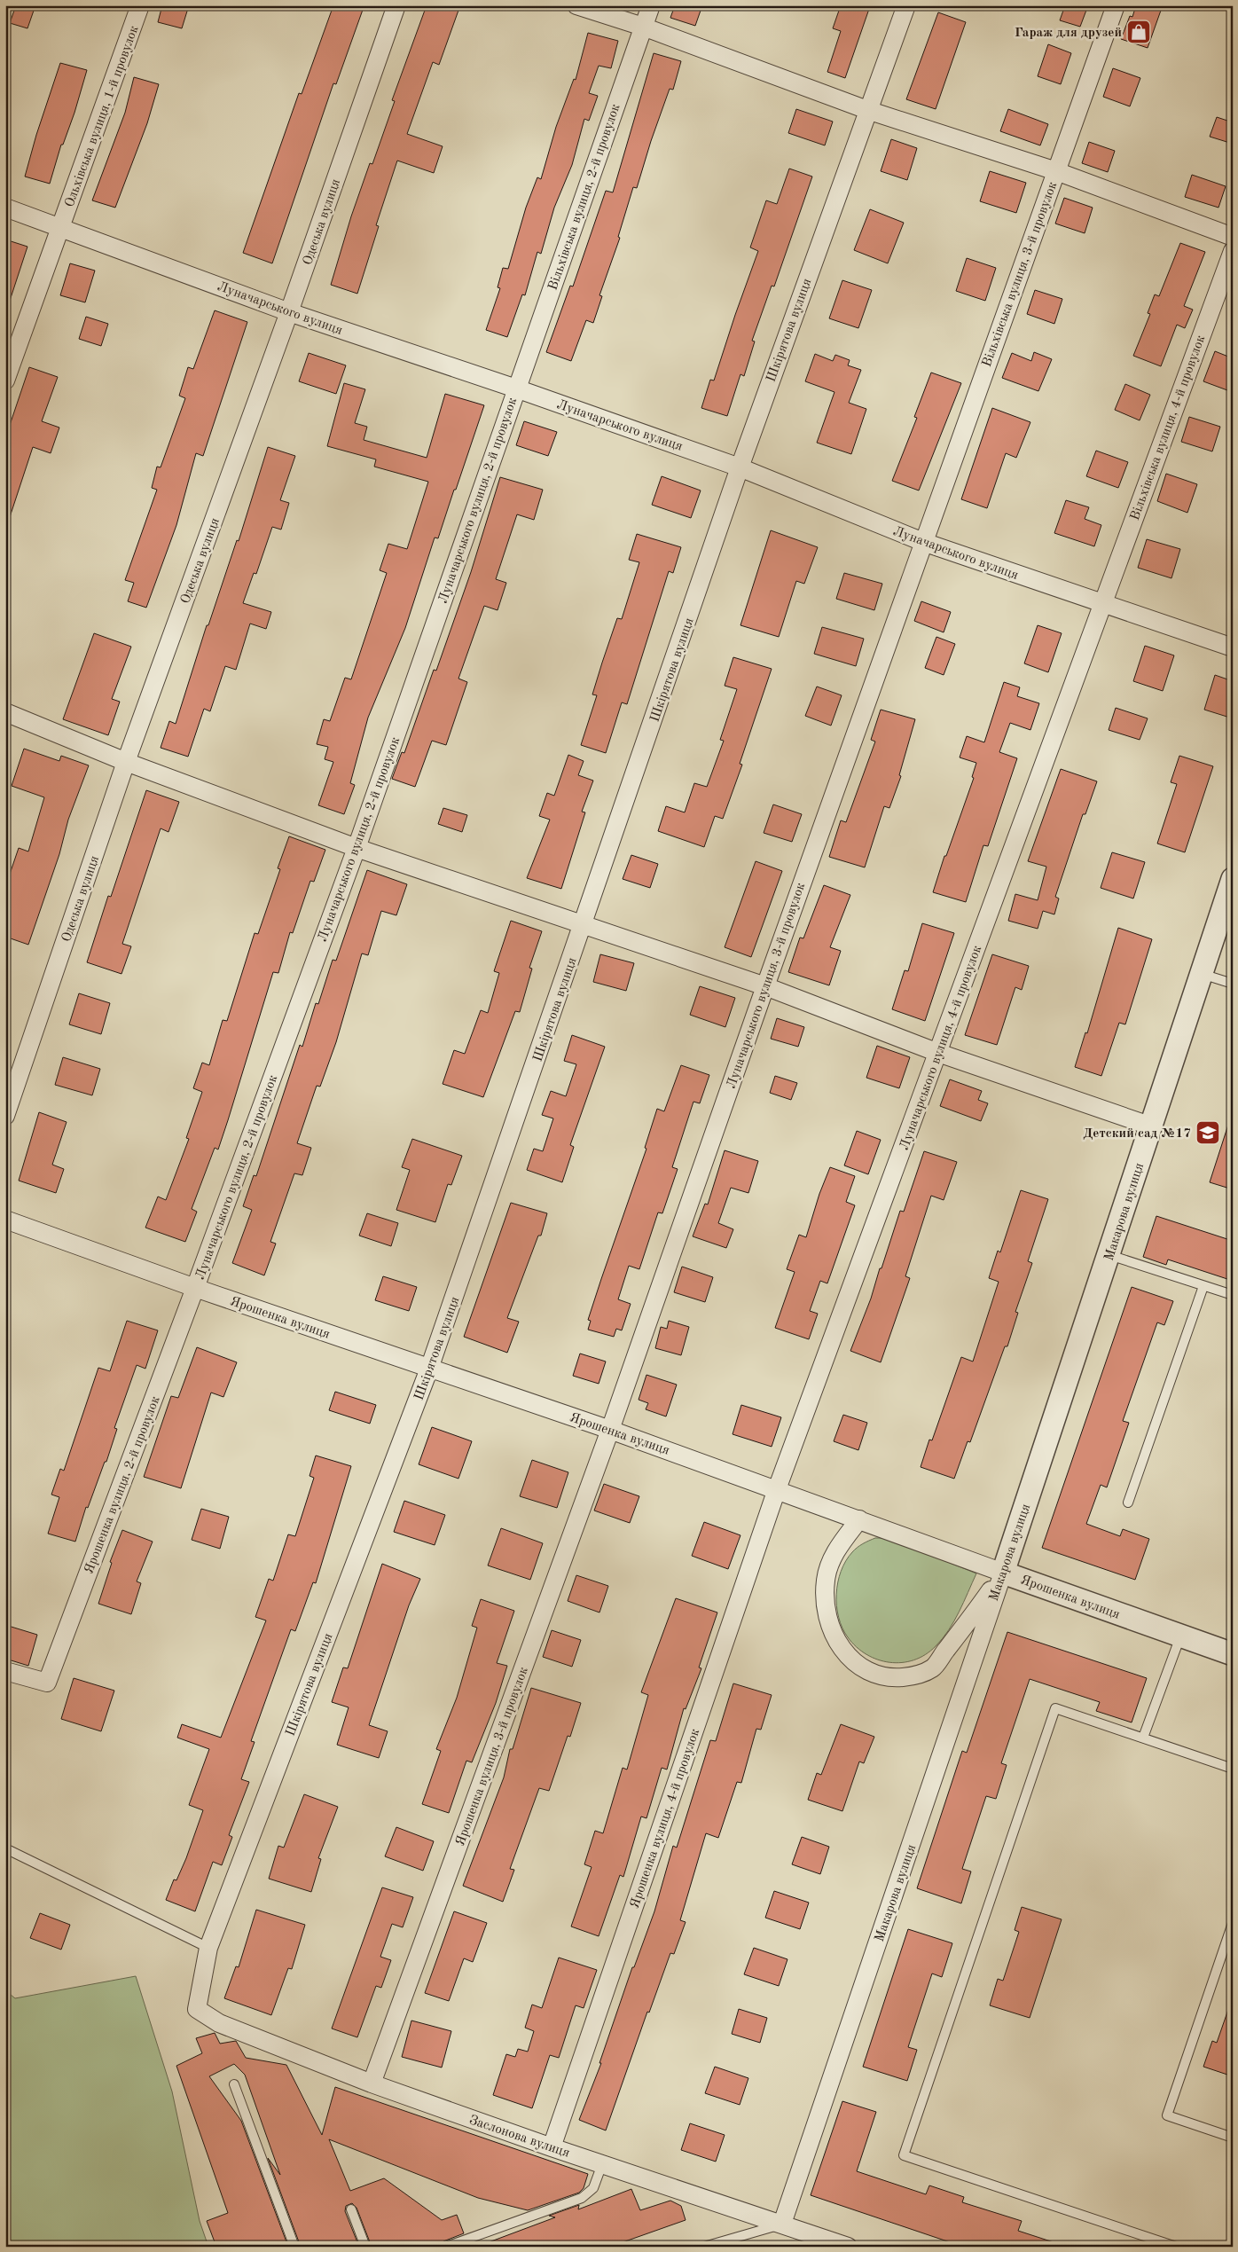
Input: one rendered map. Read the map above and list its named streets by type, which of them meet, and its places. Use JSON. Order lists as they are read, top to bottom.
{
  "streets": {
    "street": [
      "Ольхівська вулиця, 1-й провулок",
      "Вільхівська вулиця, 2-й провулок",
      "Одеська вулиця",
      "Вільхівська вулиця, 3-й провулок",
      "Луначарського вулиця",
      "Шкірятова вулиця",
      "Вільхівська вулиця, 4-й провулок",
      "Луначарського вулиця, 2-й провулок",
      "Луначарського вулиця, 3-й провулок",
      "Луначарського вулиця, 4-й провулок",
      "Макарова вулиця",
      "Ярошенка вулиця",
      "Ярошенка вулиця, 2-й провулок",
      "Ярошенка вулиця, 3-й провулок",
      "Ярошенка вулиця, 4-й провулок",
      "Заслонова вулиця"
    ]
  },
  "crossings": [
    ["Ольхівська вулиця, 1-й провулок", "Луначарського вулиця"],
    ["Вільхівська вулиця, 2-й провулок", "Луначарського вулиця"],
    ["Вільхівська вулиця, 2-й провулок", "Луначарського вулиця, 2-й провулок"],
    ["Одеська вулиця", "Луначарського вулиця"],
    ["Вільхівська вулиця, 3-й провулок", "Луначарського вулиця"],
    ["Вільхівська вулиця, 3-й провулок", "Луначарського вулиця, 3-й провулок"],
    ["Луначарського вулиця", "Шкірятова вулиця"],
    ["Луначарського вулиця", "Вільхівська вулиця, 4-й провулок"],
    ["Луначарського вулиця", "Луначарського вулиця, 2-й провулок"],
    ["Луначарського вулиця", "Луначарського вулиця, 3-й провулок"],
    ["Луначарського вулиця", "Луначарського вулиця, 4-й провулок"],
    ["Шкірятова вулиця", "Ярошенка вулиця"],
    ["Шкірятова вулиця", "Заслонова вулиця"],
    ["Вільхівська вулиця, 4-й провулок", "Луначарського вулиця, 4-й провулок"],
    ["Луначарського вулиця, 2-й провулок", "Ярошенка вулиця"],
    ["Луначарського вулиця, 2-й провулок", "Ярошенка вулиця, 2-й провулок"],
    ["Луначарського вулиця, 3-й провулок", "Ярошенка вулиця"],
    ["Луначарського вулиця, 3-й провулок", "Ярошенка вулиця, 3-й провулок"],
    ["Луначарського вулиця, 4-й провулок", "Ярошенка вулиця"],
    ["Луначарського вулиця, 4-й провулок", "Ярошенка вулиця, 4-й провулок"],
    ["Макарова вулиця", "Ярошенка вулиця"],
    ["Макарова вулиця", "Заслонова вулиця"],
    ["Ярошенка вулиця", "Ярошенка вулиця, 2-й провулок"],
    ["Ярошенка вулиця", "Ярошенка вулиця, 3-й провулок"],
    ["Ярошенка вулиця", "Ярошенка вулиця, 4-й провулок"],
    ["Ярошенка вулиця, 3-й провулок", "Заслонова вулиця"],
    ["Ярошенка вулиця, 4-й провулок", "Заслонова вулиця"]
  ],
  "places": {
    "shop": ["Гараж для друзей"],
    "school or university": ["Детский сад №17"]
  }
}
